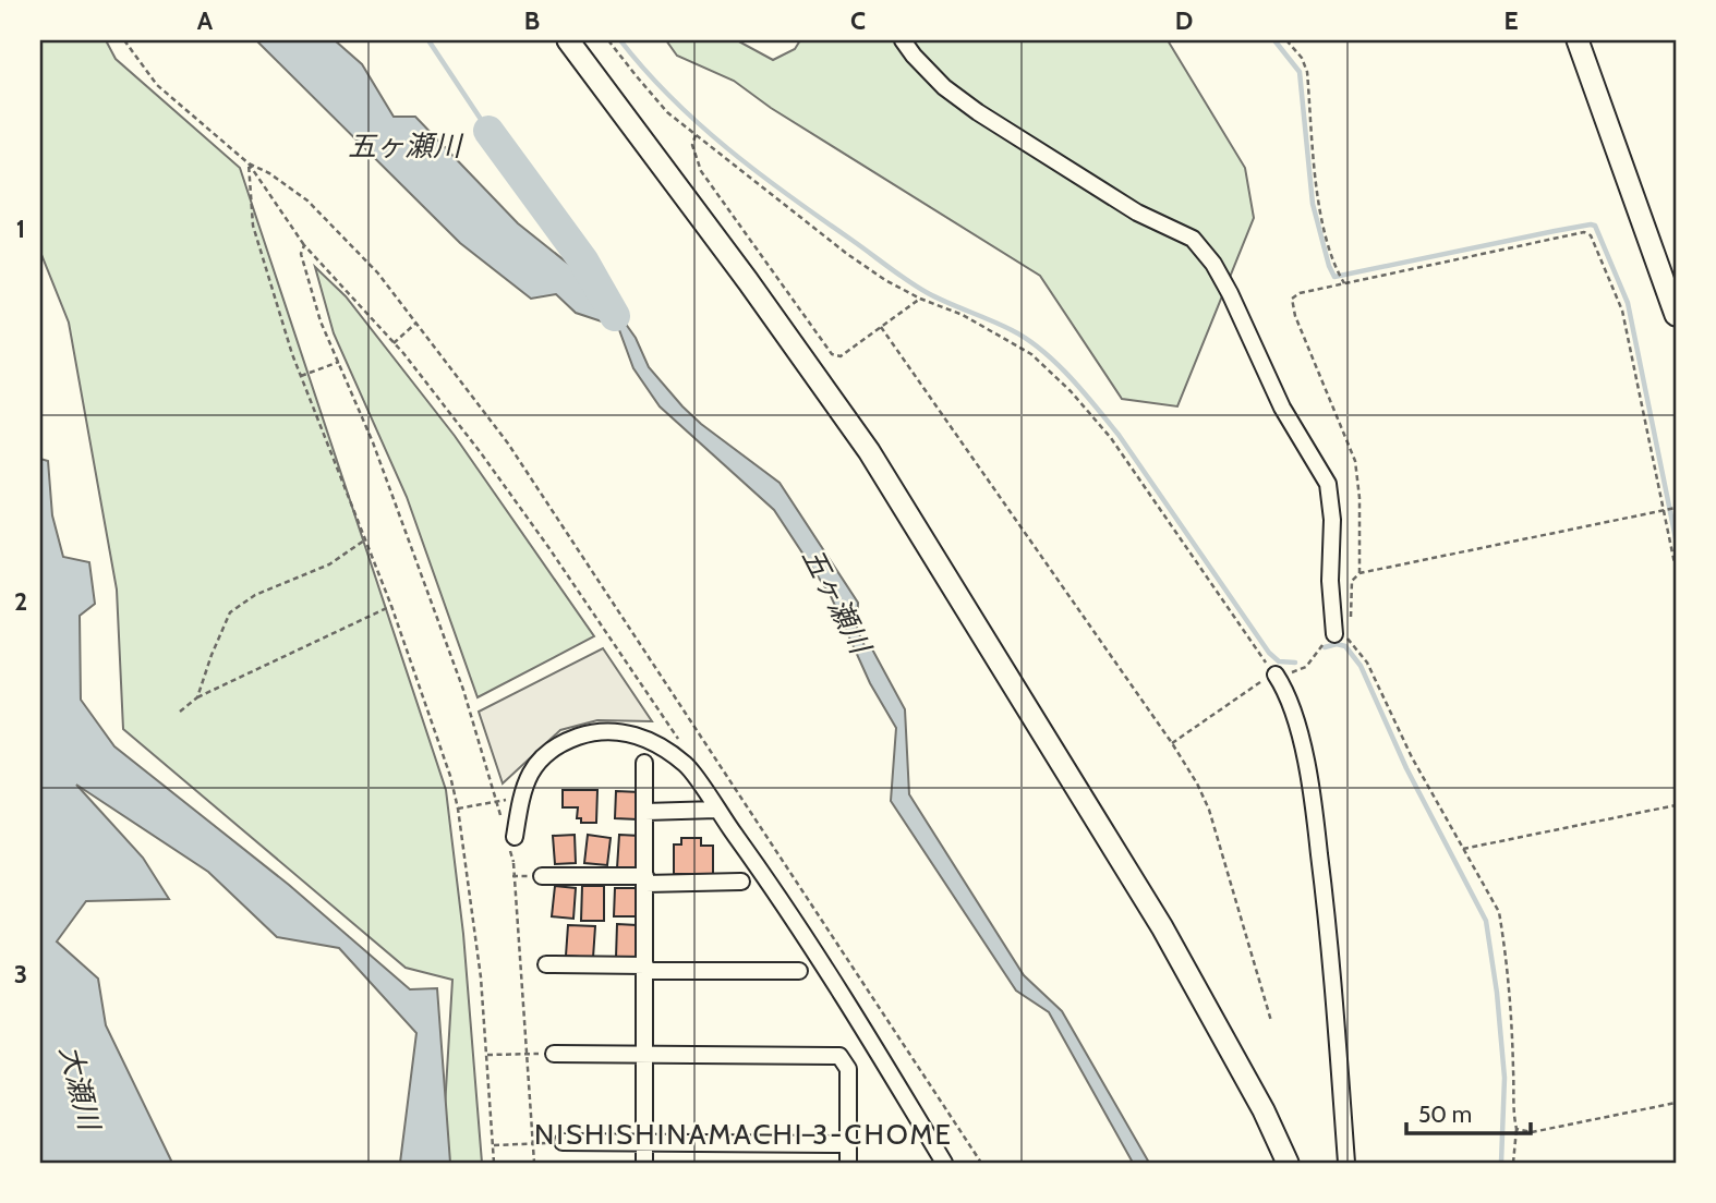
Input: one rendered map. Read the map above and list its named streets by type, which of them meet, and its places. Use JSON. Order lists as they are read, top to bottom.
{
  "districts": ["NISHISHINAMACHI 3-CHOME"],
  "water": ["五ヶ瀬川", "大瀬川"],
  "scale_bar": "50 m",
  "grid": {
    "columns": [
      "A",
      "B",
      "C",
      "D",
      "E"
    ],
    "rows": ["1", "2", "3"]
  }
}
